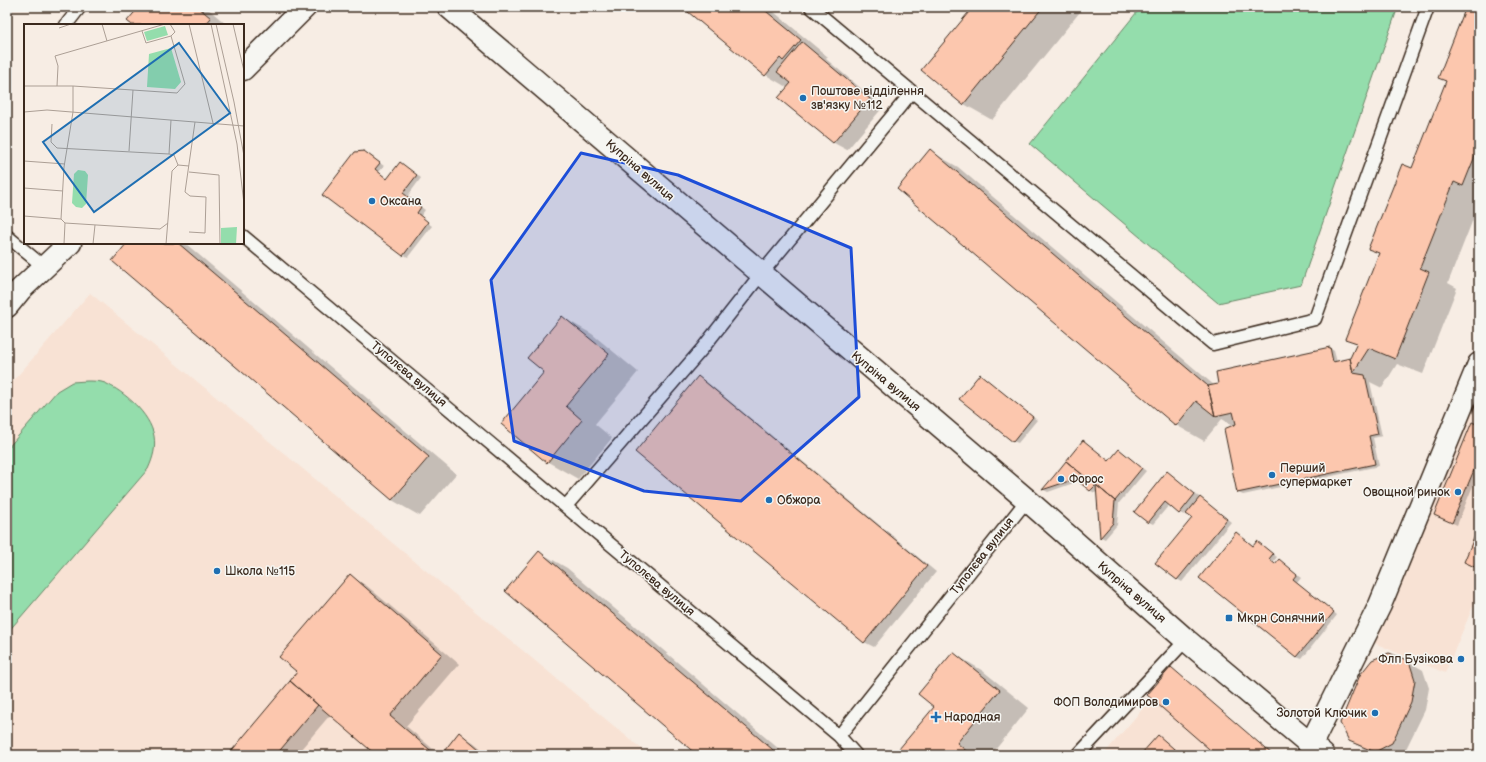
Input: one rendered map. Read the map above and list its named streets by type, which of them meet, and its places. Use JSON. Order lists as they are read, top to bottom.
{
  "streets": {
    "main road": ["Купріна вулиця"],
    "lane": ["Туполєва вулиця"]
  },
  "crossings": [
    ["Купріна вулиця", "Туполєва вулиця"]
  ],
  "places": {
    "other": [
      "Поштове відділення зв'язку №112",
      "Оксана",
      "Перший супермаркет",
      "Форос",
      "Овощной ринок",
      "Обжора",
      "Школа №115",
      "Флп Бузікова",
      "ФОП Володимиров",
      "Золотой Ключик"
    ],
    "transit": ["Мкрн Сонячний"],
    "health": ["Народная"]
  }
}
